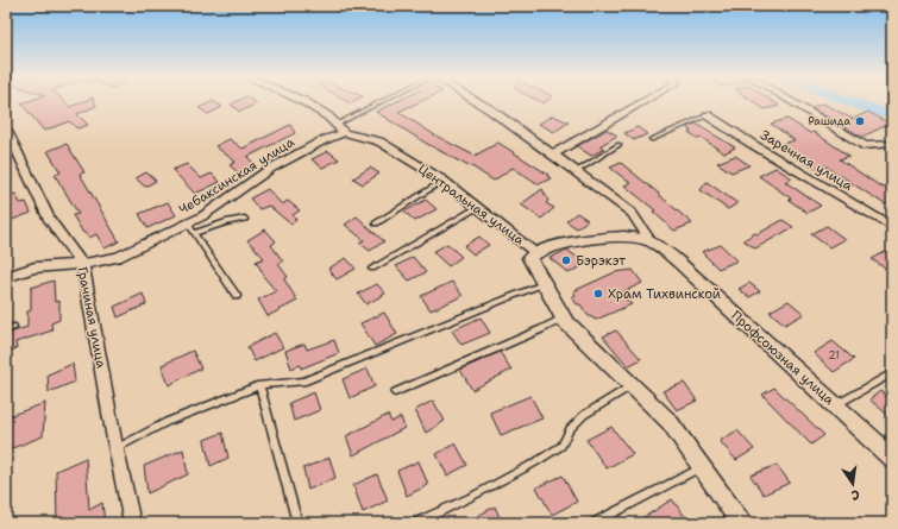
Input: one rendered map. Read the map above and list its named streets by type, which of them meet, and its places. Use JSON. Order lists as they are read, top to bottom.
{
  "streets": {
    "street": [
      "Заречная улица",
      "Чебаксинская улица",
      "Центральная улица",
      "Грачиная улица",
      "Профсоюзная улица"
    ]
  },
  "crossings": [
    ["Чебаксинская улица", "Центральная улица"],
    ["Чебаксинская улица", "Грачиная улица"]
  ],
  "places": ["Рашида", "Бэрэкэт", "Храм Тихвинской"],
  "house_numbers": ["21"],
  "north": "bottom"
}
